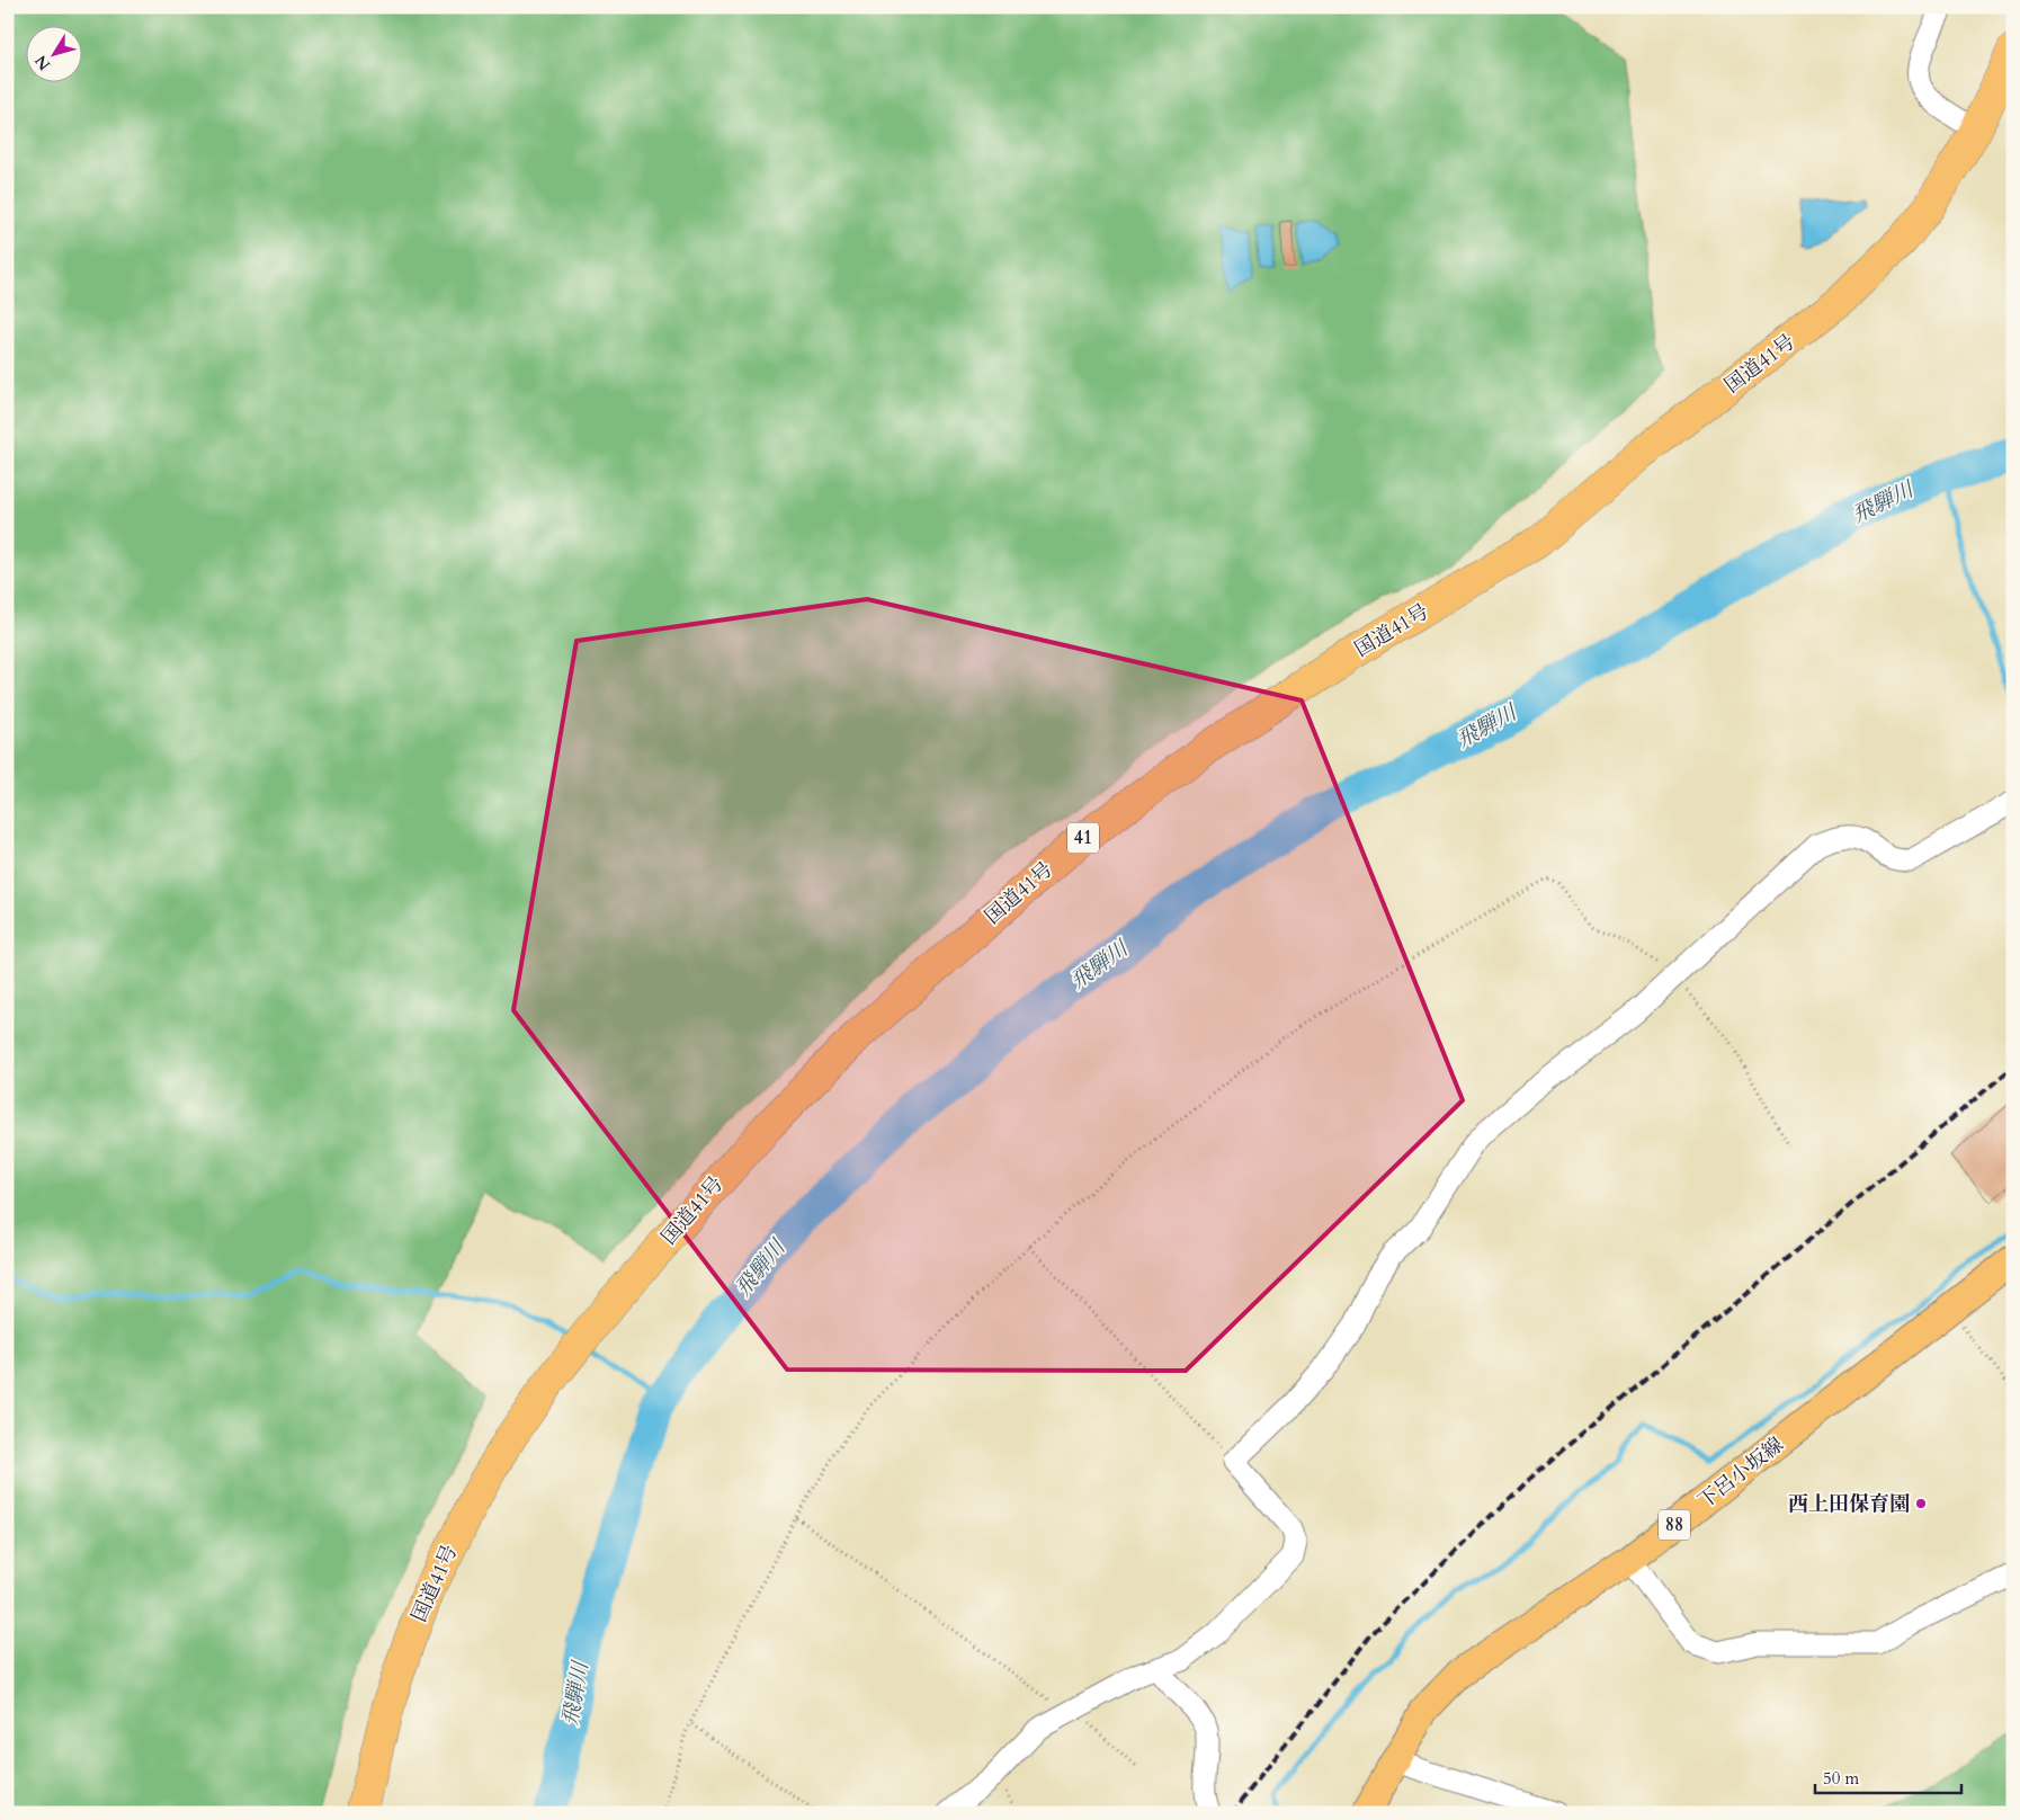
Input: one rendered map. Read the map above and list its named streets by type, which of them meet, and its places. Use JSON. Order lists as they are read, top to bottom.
{
  "streets": {
    "highway": ["国道41号", "41"],
    "main road": ["下呂小坂線", "88"]
  },
  "water": ["飛騨川"],
  "places": ["西上田保育園"],
  "scale_bar": "50 m",
  "north": "bottom left"
}
